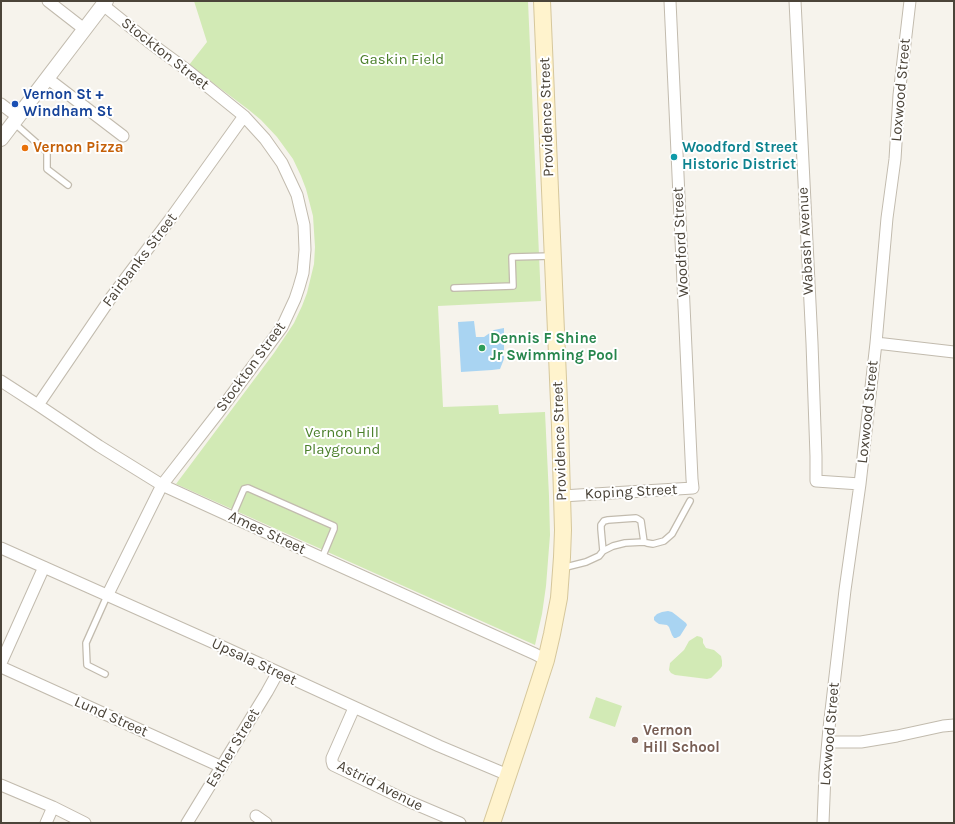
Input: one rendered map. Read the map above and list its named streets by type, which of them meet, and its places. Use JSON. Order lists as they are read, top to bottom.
{
  "streets": {
    "main road": ["Providence Street"],
    "street": [
      "Stockton Street",
      "Loxwood Street",
      "Wabash Avenue",
      "Woodford Street",
      "Fairbanks Street",
      "Koping Street",
      "Ames Street",
      "Upsala Street",
      "Lund Street",
      "Esther Street",
      "Astrid Avenue"
    ]
  },
  "crossings": [
    ["Stockton Street", "Fairbanks Street"],
    ["Stockton Street", "Ames Street"],
    ["Stockton Street", "Upsala Street"],
    ["Loxwood Street", "Wabash Avenue"],
    ["Providence Street", "Koping Street"],
    ["Providence Street", "Ames Street"],
    ["Providence Street", "Upsala Street"],
    ["Woodford Street", "Koping Street"],
    ["Fairbanks Street", "Ames Street"],
    ["Upsala Street", "Esther Street"],
    ["Upsala Street", "Astrid Avenue"],
    ["Lund Street", "Esther Street"]
  ],
  "parks": ["Gaskin Field", "Vernon Hill Playground"],
  "places": [
    "Vernon St + Windham St",
    "Vernon Pizza",
    "Woodford Street Historic District",
    "Dennis F Shine Jr Swimming Pool",
    "Vernon Hill School"
  ]
}
